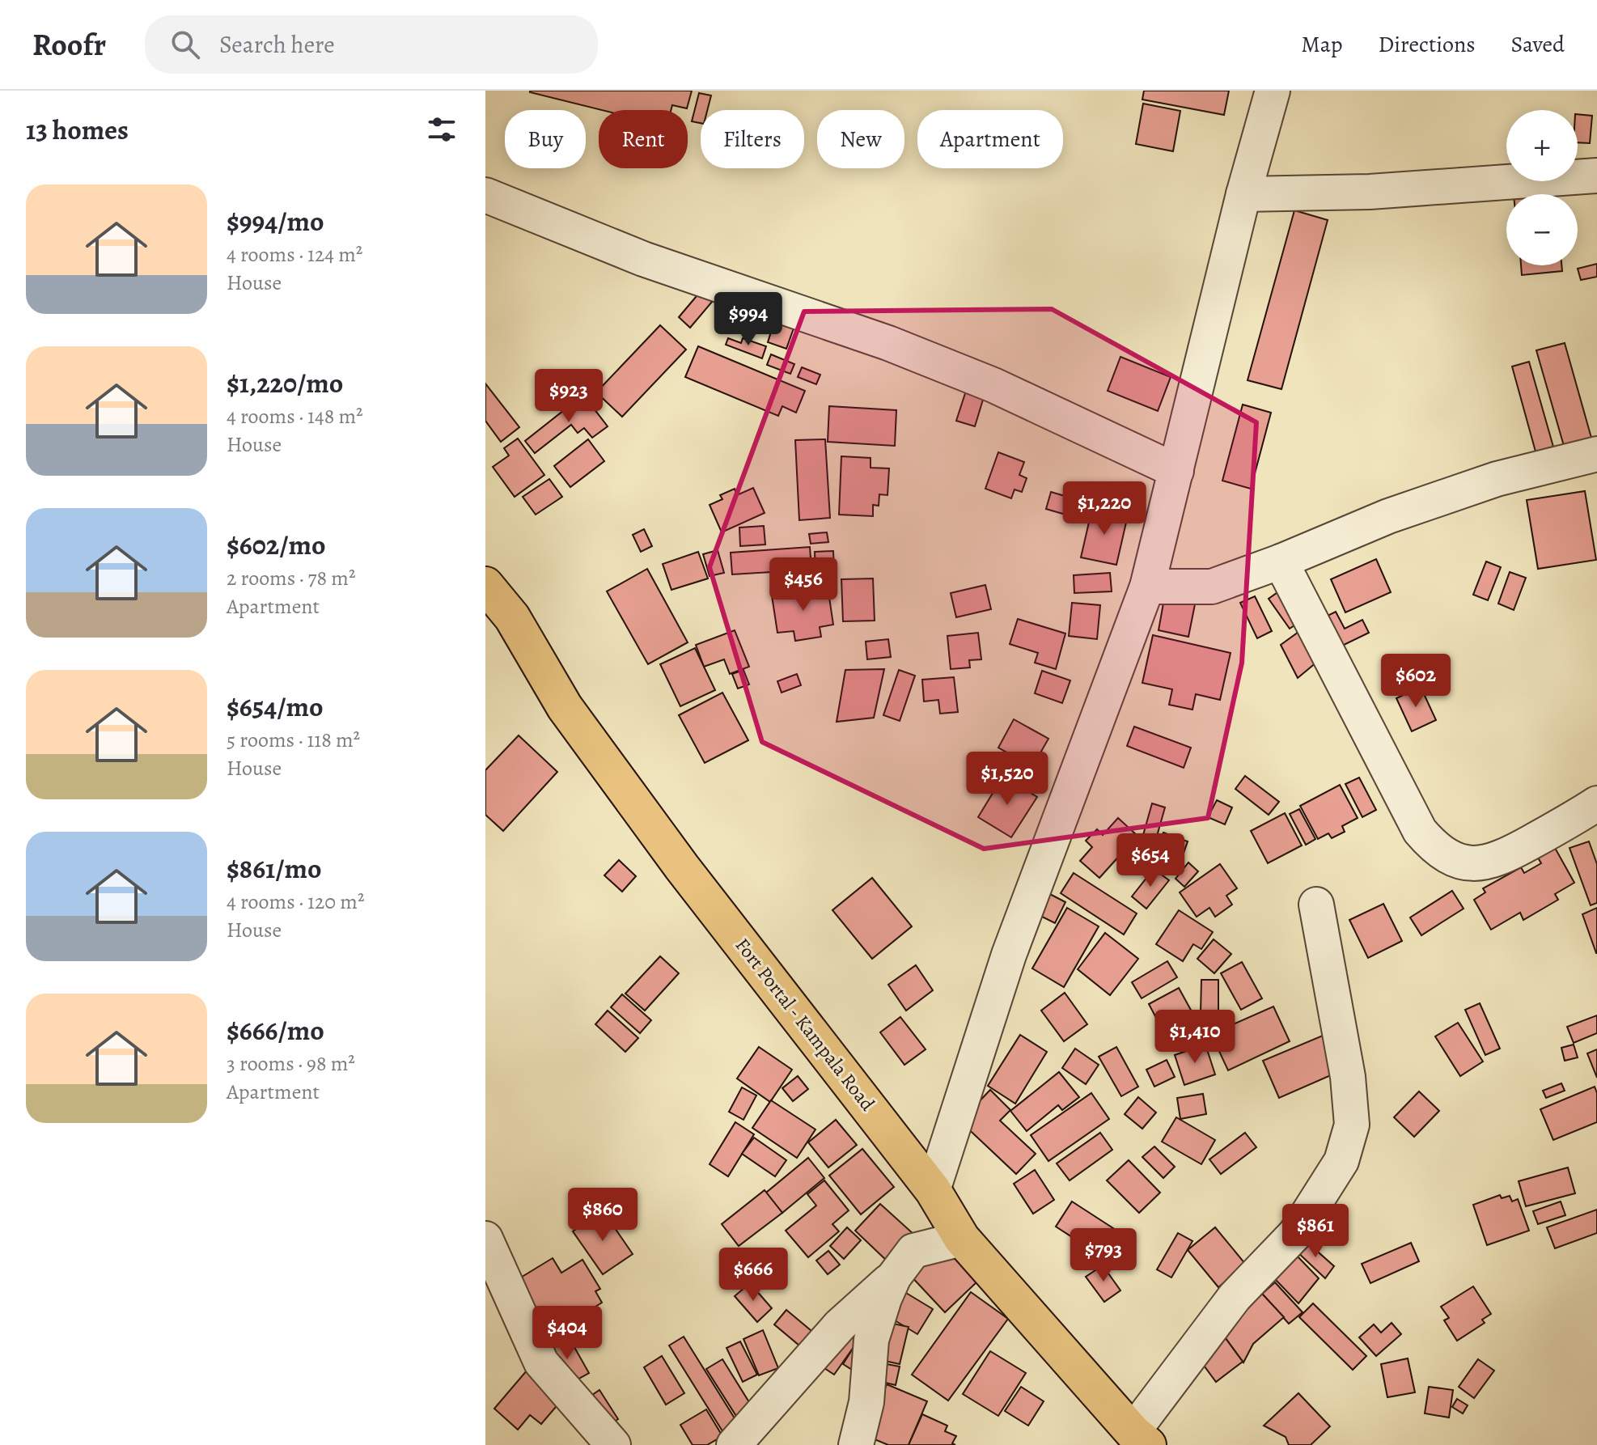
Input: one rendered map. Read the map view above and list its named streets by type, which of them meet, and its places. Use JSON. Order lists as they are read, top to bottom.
{
  "streets": {
    "main road": ["Fort Portal - Kampala Road"]
  },
  "page": {
    "header": "Roofr",
    "search": "Search here",
    "nav": ["Map", "Directions", "Saved"],
    "heading": "13 homes",
    "map_buttons": ["+", "−"],
    "chip": [
      "Buy",
      "Rent",
      "Filters",
      "New",
      "Apartment"
    ],
    "list": [
      {
        "name": "$994/mo",
        "note": "4 rooms · 124 m² · House"
      },
      {
        "name": "$1,220/mo",
        "note": "4 rooms · 148 m² · House"
      },
      {
        "name": "$602/mo",
        "note": "2 rooms · 78 m² · Apartment"
      },
      {
        "name": "$654/mo",
        "note": "5 rooms · 118 m² · House"
      },
      {
        "name": "$861/mo",
        "note": "4 rooms · 120 m² · House"
      },
      {
        "name": "$666/mo",
        "note": "3 rooms · 98 m² · Apartment"
      }
    ],
    "price": [
      "$994",
      "$923",
      "$1,220",
      "$456",
      "$602",
      "$1,520",
      "$654",
      "$1,410",
      "$860",
      "$861",
      "$793",
      "$666",
      "$404"
    ]
  }
}
